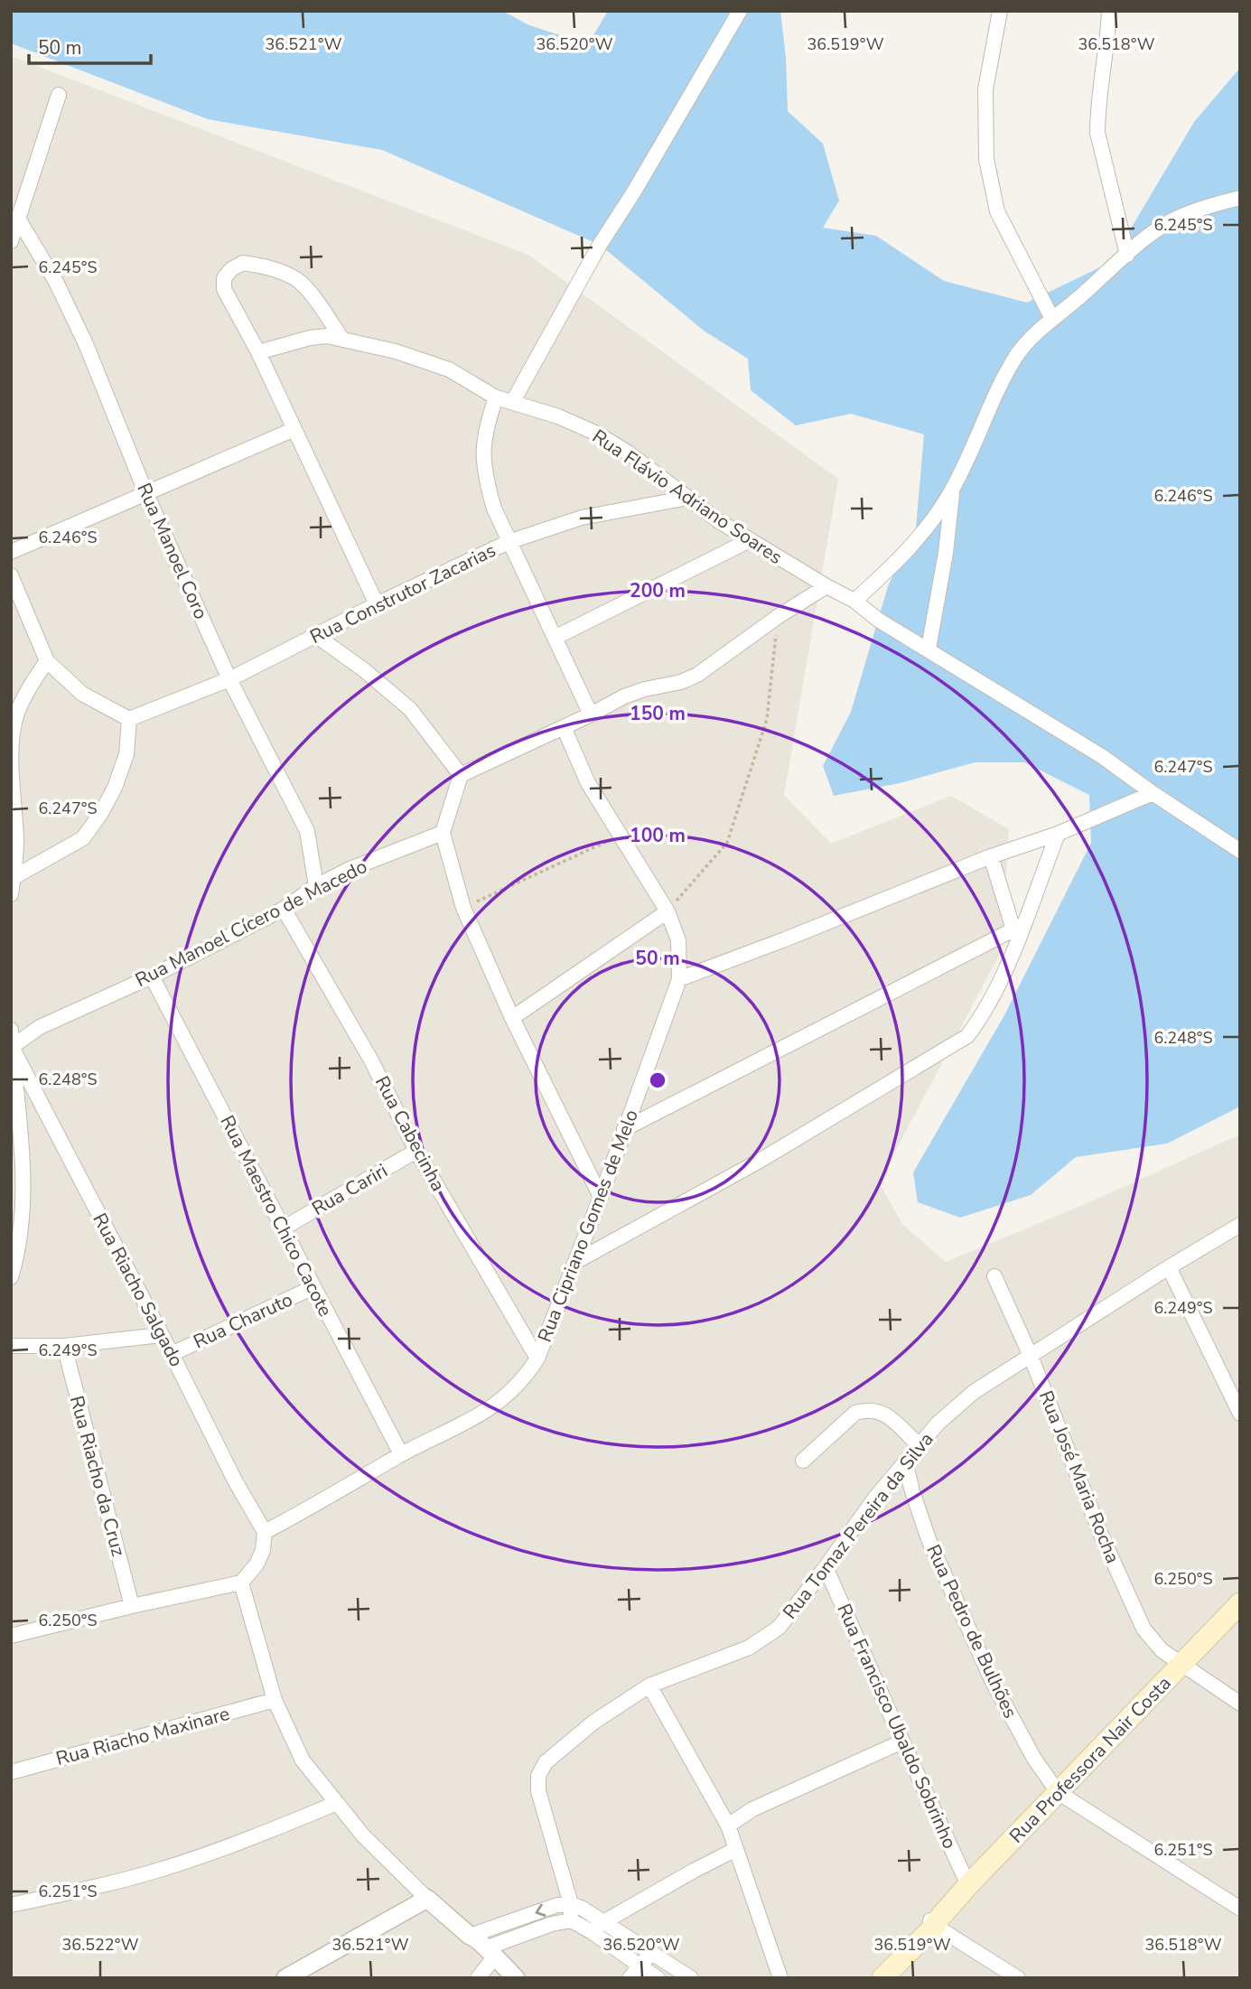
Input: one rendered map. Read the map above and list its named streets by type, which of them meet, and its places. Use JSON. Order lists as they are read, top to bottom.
{
  "streets": {
    "main road": ["Rua Professora Nair Costa"],
    "street": [
      "Rua Flávio Adriano Soares",
      "Rua Manoel Coro",
      "Rua Construtor Zacarias",
      "Rua Manoel Cícero de Macedo",
      "Rua Cabecinha",
      "Rua Cariri",
      "Rua Maestro Chico Cacote",
      "Rua Cipriano Gomes de Melo",
      "Rua Riacho Salgado",
      "Rua Charuto",
      "Rua Riacho da Cruz",
      "Rua José Maria Rocha",
      "Rua Tomaz Pereira da Silva",
      "Rua Pedro de Bulhões",
      "Rua Francisco Ubaldo Sobrinho",
      "Rua Riacho Maxinare"
    ]
  },
  "crossings": [
    ["Rua Flávio Adriano Soares", "Rua Construtor Zacarias"],
    ["Rua Manoel Coro", "Rua Construtor Zacarias"],
    ["Rua Manoel Coro", "Rua Manoel Cícero de Macedo"],
    ["Rua Manoel Cícero de Macedo", "Rua Cabecinha"],
    ["Rua Manoel Cícero de Macedo", "Rua Maestro Chico Cacote"],
    ["Rua Manoel Cícero de Macedo", "Rua Riacho Salgado"],
    ["Rua Cabecinha", "Rua Cariri"],
    ["Rua Cabecinha", "Rua Cipriano Gomes de Melo"],
    ["Rua Cariri", "Rua Maestro Chico Cacote"],
    ["Rua Maestro Chico Cacote", "Rua Cipriano Gomes de Melo"],
    ["Rua Maestro Chico Cacote", "Rua Charuto"],
    ["Rua Cipriano Gomes de Melo", "Rua Riacho Salgado"],
    ["Rua Riacho Salgado", "Rua Charuto"],
    ["Rua José Maria Rocha", "Rua Tomaz Pereira da Silva"],
    ["Rua José Maria Rocha", "Rua Professora Nair Costa"],
    ["Rua Tomaz Pereira da Silva", "Rua Pedro de Bulhões"],
    ["Rua Tomaz Pereira da Silva", "Rua Francisco Ubaldo Sobrinho"],
    ["Rua Pedro de Bulhões", "Rua Professora Nair Costa"],
    ["Rua Francisco Ubaldo Sobrinho", "Rua Professora Nair Costa"]
  ],
  "scale_bar": "50 m",
  "coordinates": [
    "36.521°W",
    "36.520°W",
    "36.519°W",
    "36.518°W",
    "6.245°S",
    "6.246°S",
    "6.247°S",
    "6.248°S",
    "6.249°S",
    "6.250°S",
    "6.251°S",
    "36.522°W"
  ],
  "rings": [
    "200 m",
    "150 m",
    "100 m",
    "50 m"
  ]
}
